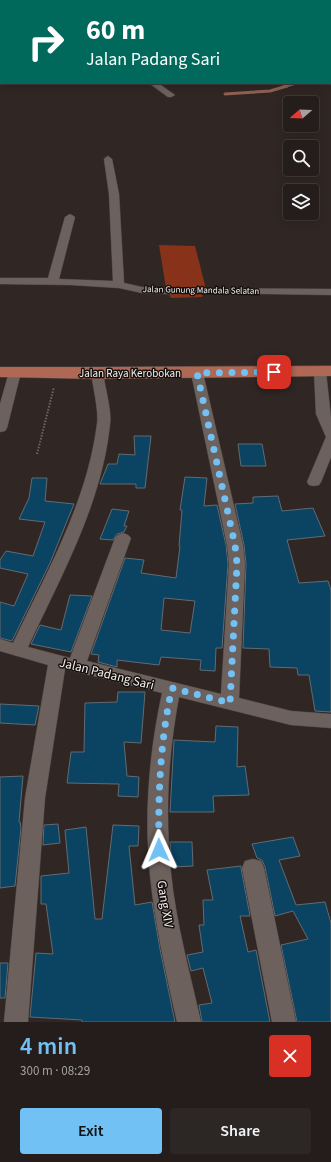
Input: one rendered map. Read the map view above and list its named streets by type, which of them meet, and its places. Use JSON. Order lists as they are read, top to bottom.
{
  "streets": {
    "main road": ["Jalan Raya Kerobokan"],
    "street": ["Jalan Gunung Mandala Selatan", "Jalan Padang Sari", "Gang XIV"]
  },
  "crossings": [
    ["Jalan Padang Sari", "Gang XIV"]
  ],
  "north": "left",
  "page": {
    "turn": ["60 m", "Jalan Padang Sari"],
    "heading": ["4 min", "300 m · 08:29"],
    "buttons": ["Exit", "Share"]
  }
}
